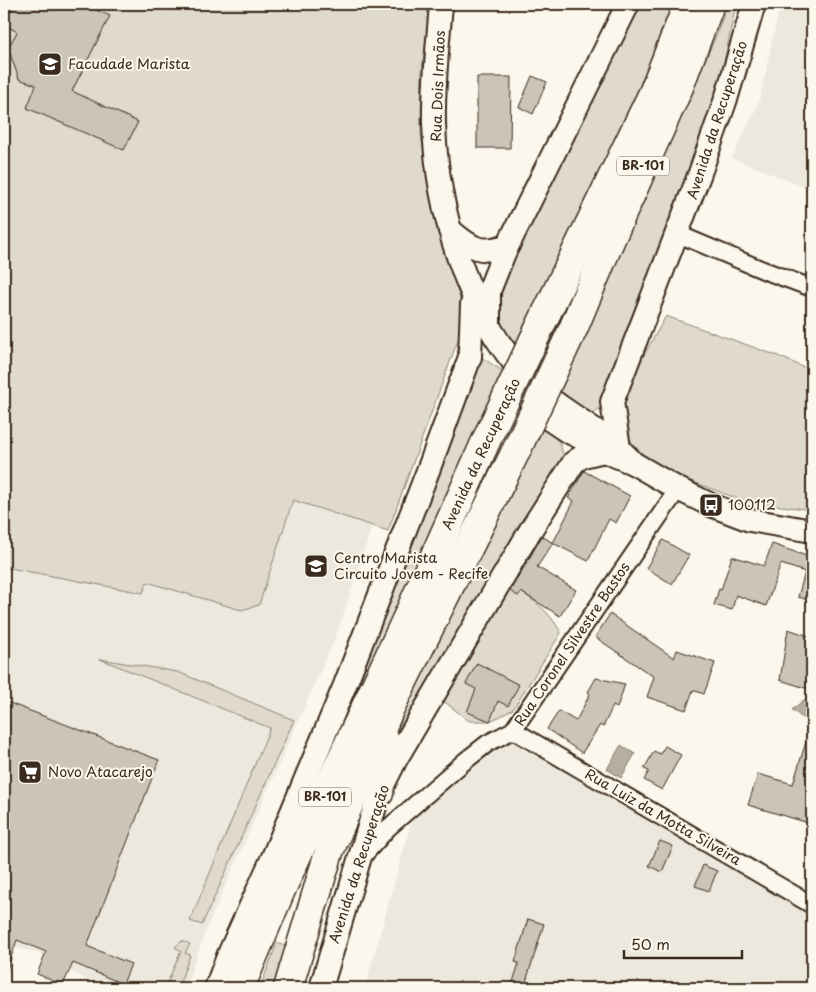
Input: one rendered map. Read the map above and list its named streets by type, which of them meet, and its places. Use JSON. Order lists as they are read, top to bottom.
{
  "streets": {
    "highway": ["Avenida da Recuperação", "BR-101"],
    "main road": ["Rua Dois Irmãos"],
    "street": ["Rua Coronel Silvestre Bastos", "Rua Luiz da Motta Silveira"]
  },
  "crossings": [
    ["Rua Dois Irmãos", "Avenida da Recuperação"],
    ["Rua Dois Irmãos", "Rua Coronel Silvestre Bastos"],
    ["Avenida da Recuperação", "Rua Coronel Silvestre Bastos"],
    ["Rua Coronel Silvestre Bastos", "Rua Luiz da Motta Silveira"]
  ],
  "places": {
    "school or university": ["Facudade Marista", "Centro Marista Circuito Jovem - Recife"],
    "bus stop": ["100112"],
    "supermarket": ["Novo Atacarejo"]
  },
  "scale_bar": "50 m"
}
